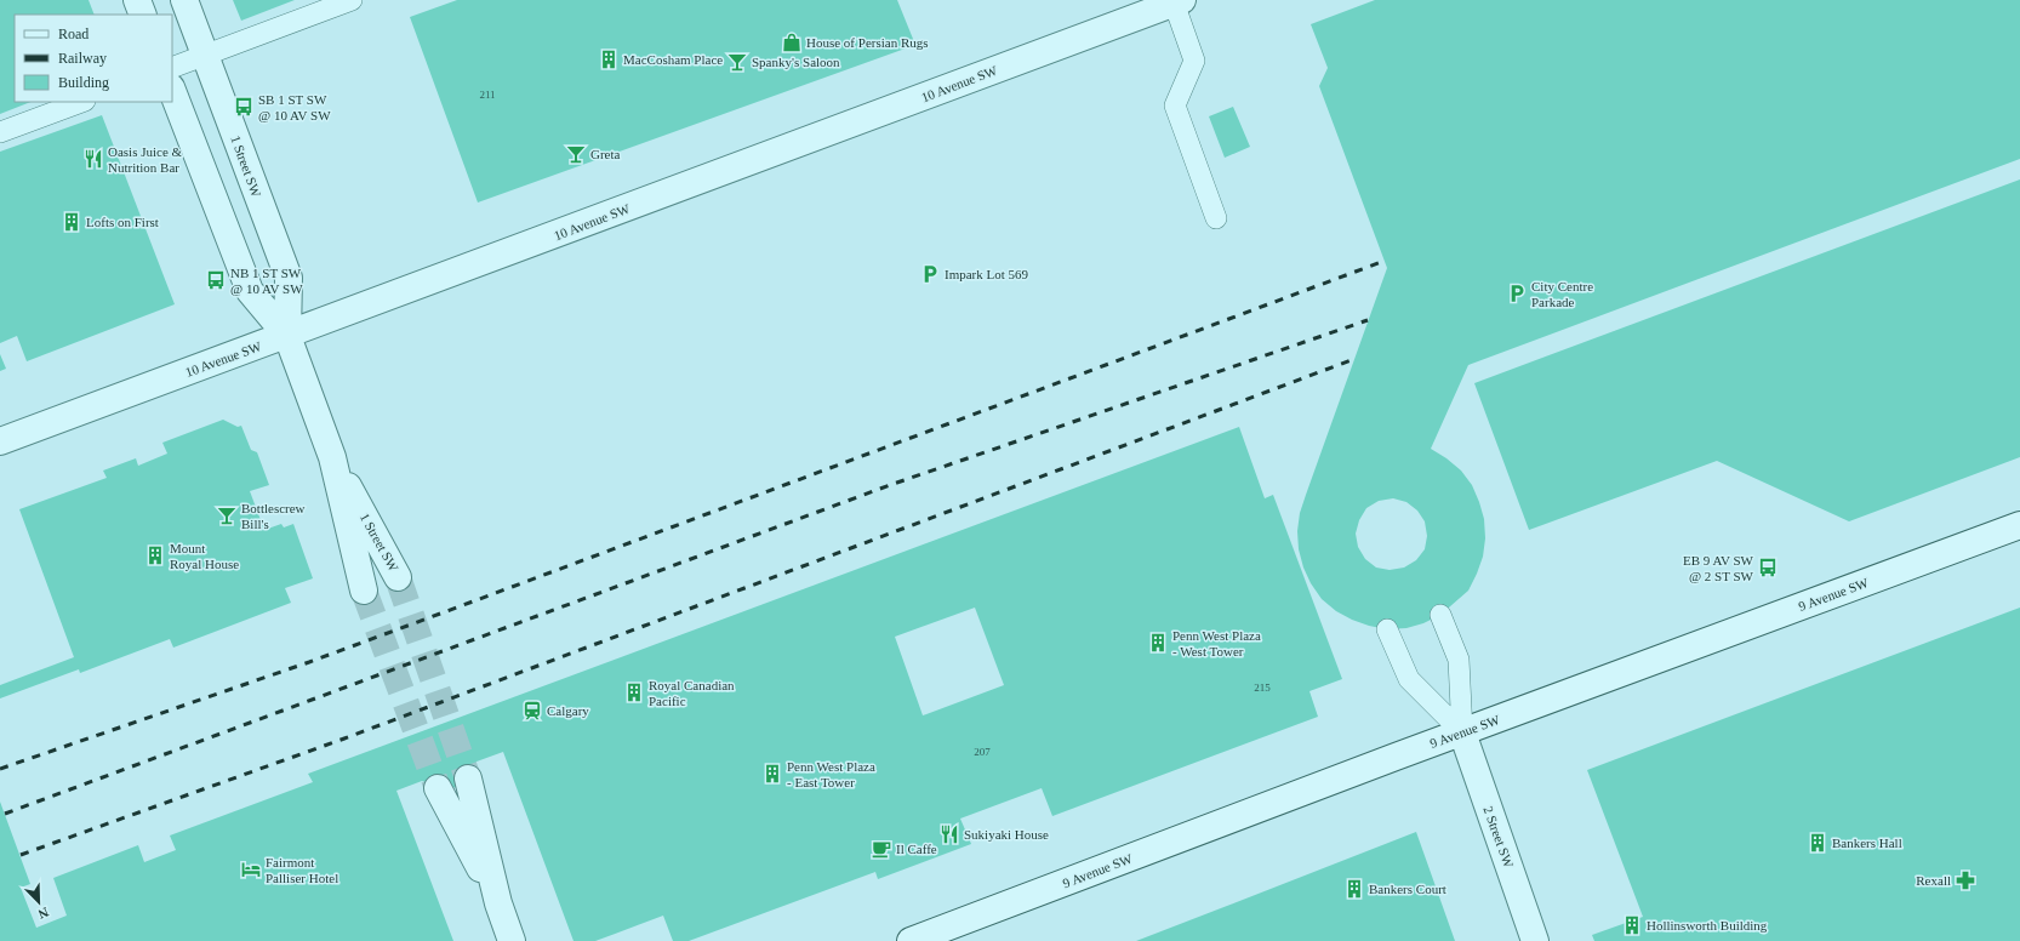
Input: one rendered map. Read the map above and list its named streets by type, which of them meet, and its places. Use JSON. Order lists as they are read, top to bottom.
{
  "streets": {
    "street": [
      "10 Avenue SW",
      "1 Street SW",
      "9 Avenue SW",
      "2 Street SW"
    ]
  },
  "crossings": [
    ["10 Avenue SW", "1 Street SW"],
    ["9 Avenue SW", "2 Street SW"]
  ],
  "places": {
    "shop": ["House of Persian Rugs"],
    "building": [
      "MacCosham Place",
      "Lofts on First",
      "Mount Royal House",
      "Penn West Plaza - West Tower",
      "Royal Canadian Pacific",
      "Penn West Plaza - East Tower",
      "Bankers Hall",
      "Bankers Court",
      "Hollinsworth Building"
    ],
    "bar": ["Spanky's Saloon", "Greta", "Bottlescrew Bill's"],
    "bus stop": ["SB 1 ST SW @ 10 AV SW", "NB 1 ST SW @ 10 AV SW", "EB 9 AV SW @ 2 ST SW"],
    "restaurant": ["Oasis Juice & Nutrition Bar", "Sukiyaki House"],
    "parking": ["Impark Lot 569", "City Centre Parkade"],
    "station": ["Calgary"],
    "cafe": ["Il Caffe"],
    "hotel": ["Fairmont Palliser Hotel"],
    "pharmacy": ["Rexall"]
  },
  "house_numbers": ["211", "215", "207"],
  "legend": ["Road", "Railway", "Building"],
  "north": "bottom right"
}
